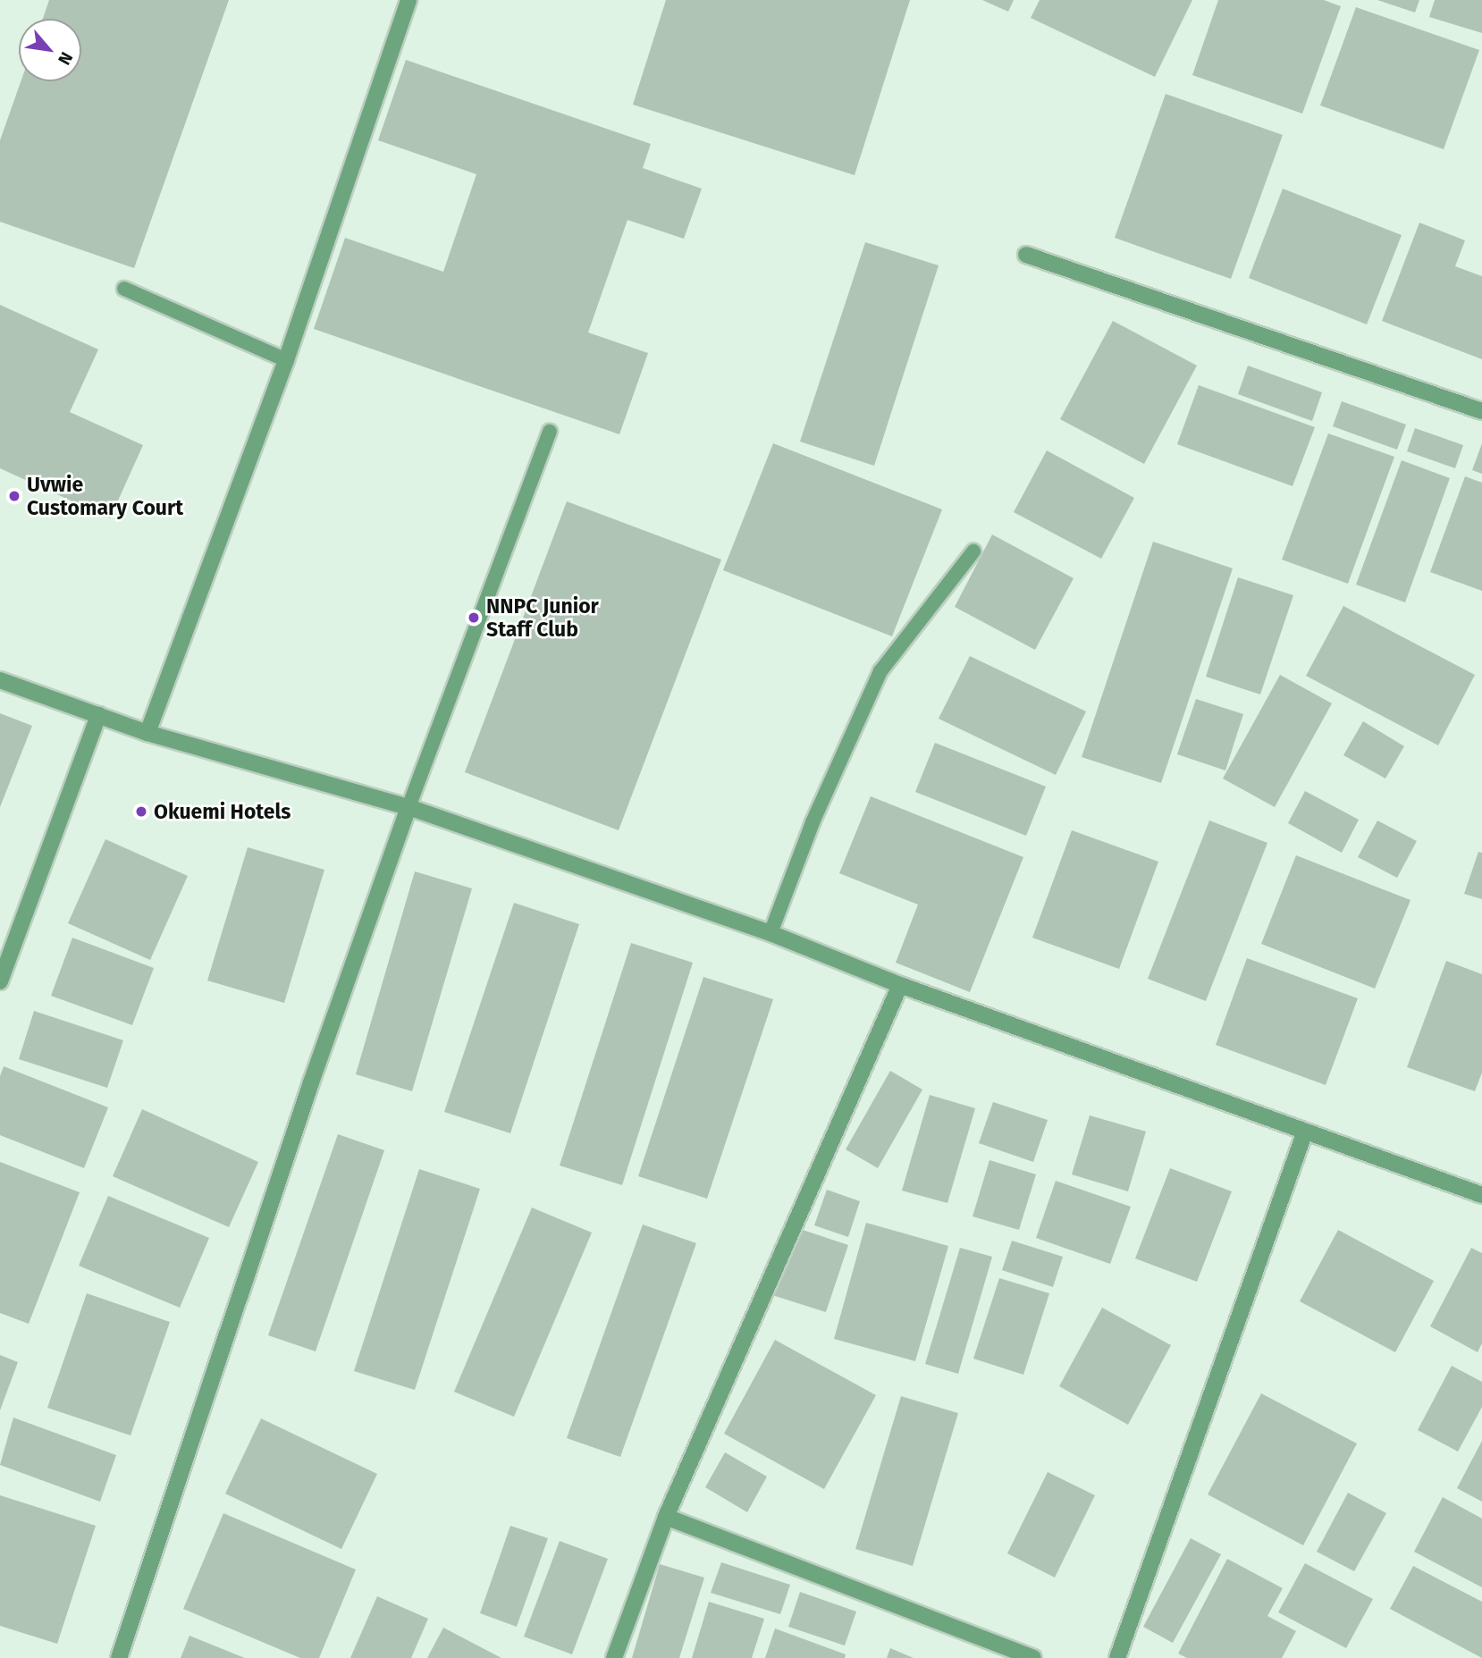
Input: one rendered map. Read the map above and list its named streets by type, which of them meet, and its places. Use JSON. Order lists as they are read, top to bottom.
{
  "places": ["Uvwie Customary Court", "NNPC Junior Staff Club", "Okuemi Hotels"],
  "north": "bottom right"
}
